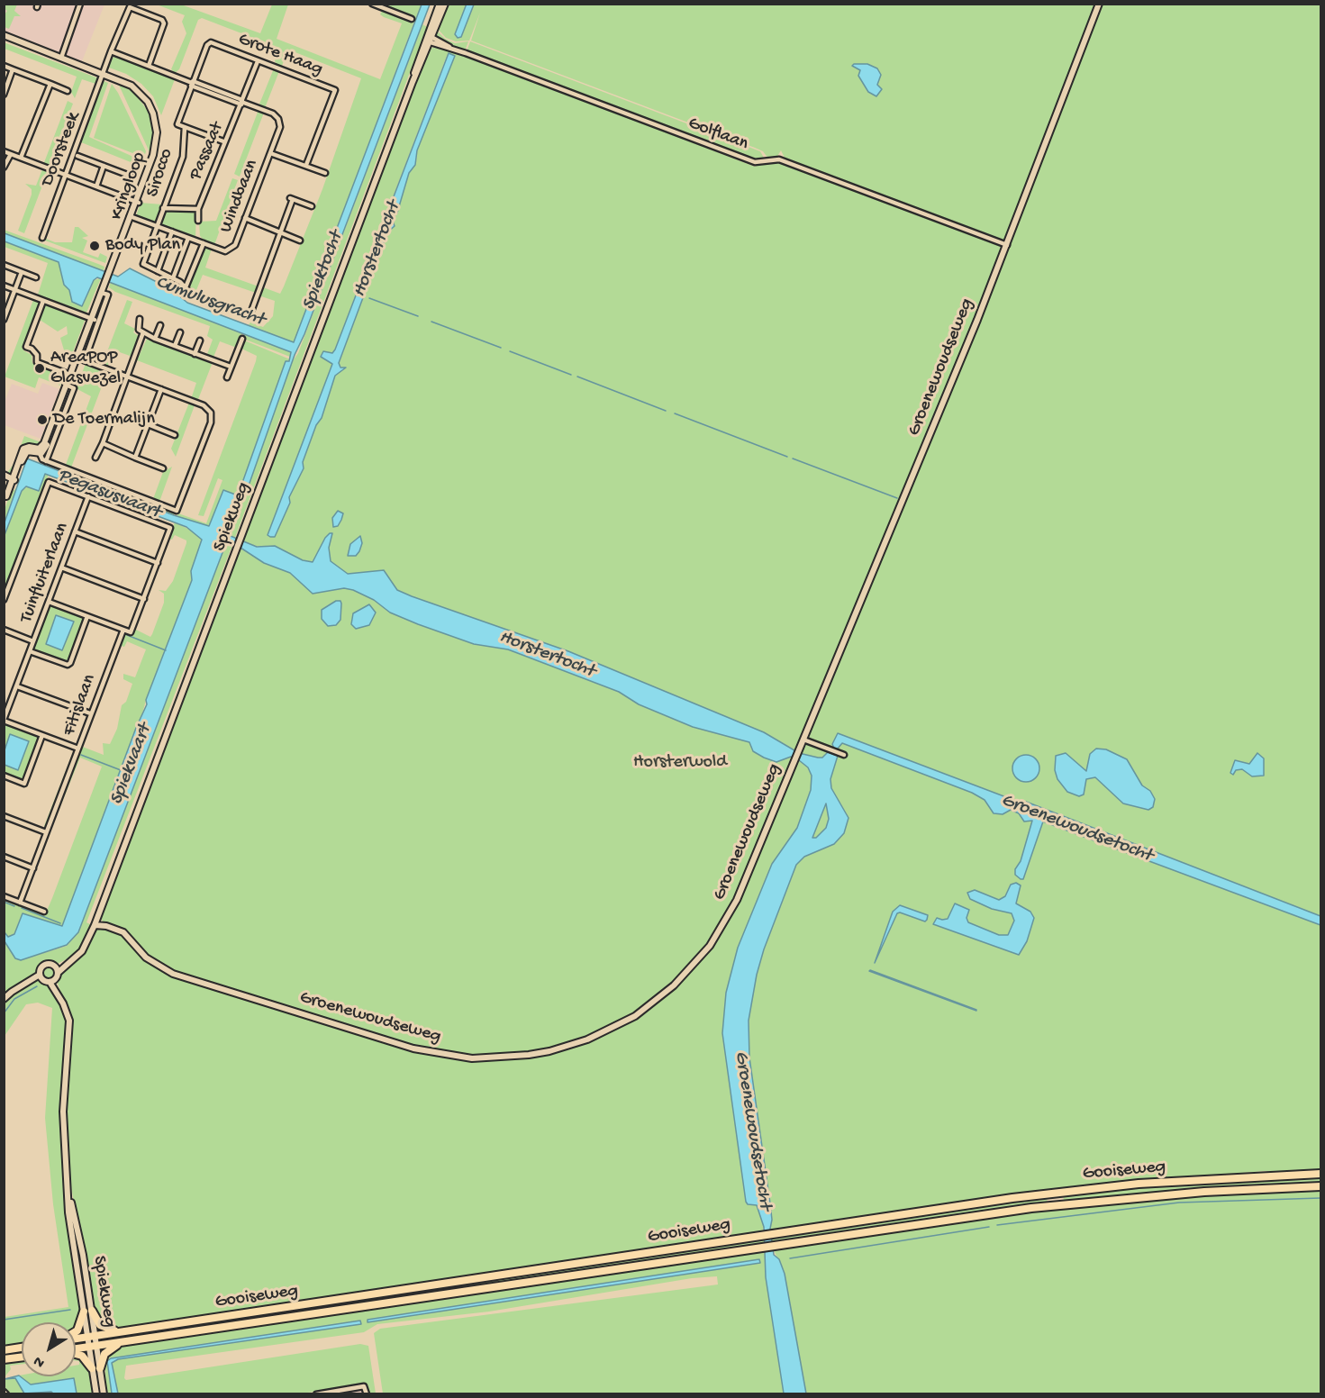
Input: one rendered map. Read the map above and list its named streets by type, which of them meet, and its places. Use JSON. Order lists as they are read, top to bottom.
{
  "streets": {
    "highway": ["Gooiseweg"],
    "street": [
      "Grote Haag",
      "Golflaan",
      "Doorsteek",
      "Passaat",
      "Sirocco",
      "Kringloop",
      "Windbaan",
      "Groenewoudseweg",
      "Spiekweg",
      "Tuinfluiterlaan",
      "Fitislaan"
    ]
  },
  "crossings": [
    ["Grote Haag", "Passaat"],
    ["Grote Haag", "Sirocco"],
    ["Grote Haag", "Windbaan"],
    ["Golflaan", "Groenewoudseweg"],
    ["Golflaan", "Spiekweg"],
    ["Doorsteek", "Kringloop"],
    ["Passaat", "Windbaan"],
    ["Sirocco", "Windbaan"],
    ["Kringloop", "Windbaan"],
    ["Groenewoudseweg", "Spiekweg"],
    ["Spiekweg", "Gooiseweg"],
    ["Tuinfluiterlaan", "Fitislaan"]
  ],
  "water": [
    "Horstertocht",
    "Spiektocht",
    "Cumulusgracht",
    "Pegasusvaart",
    "Spiekvaart",
    "Groenewoudsetocht"
  ],
  "parks": ["Horsterwold"],
  "places": ["Body Plan", "AreaPOP Glasvezel", "De Toermalijn"],
  "north": "bottom left"
}
